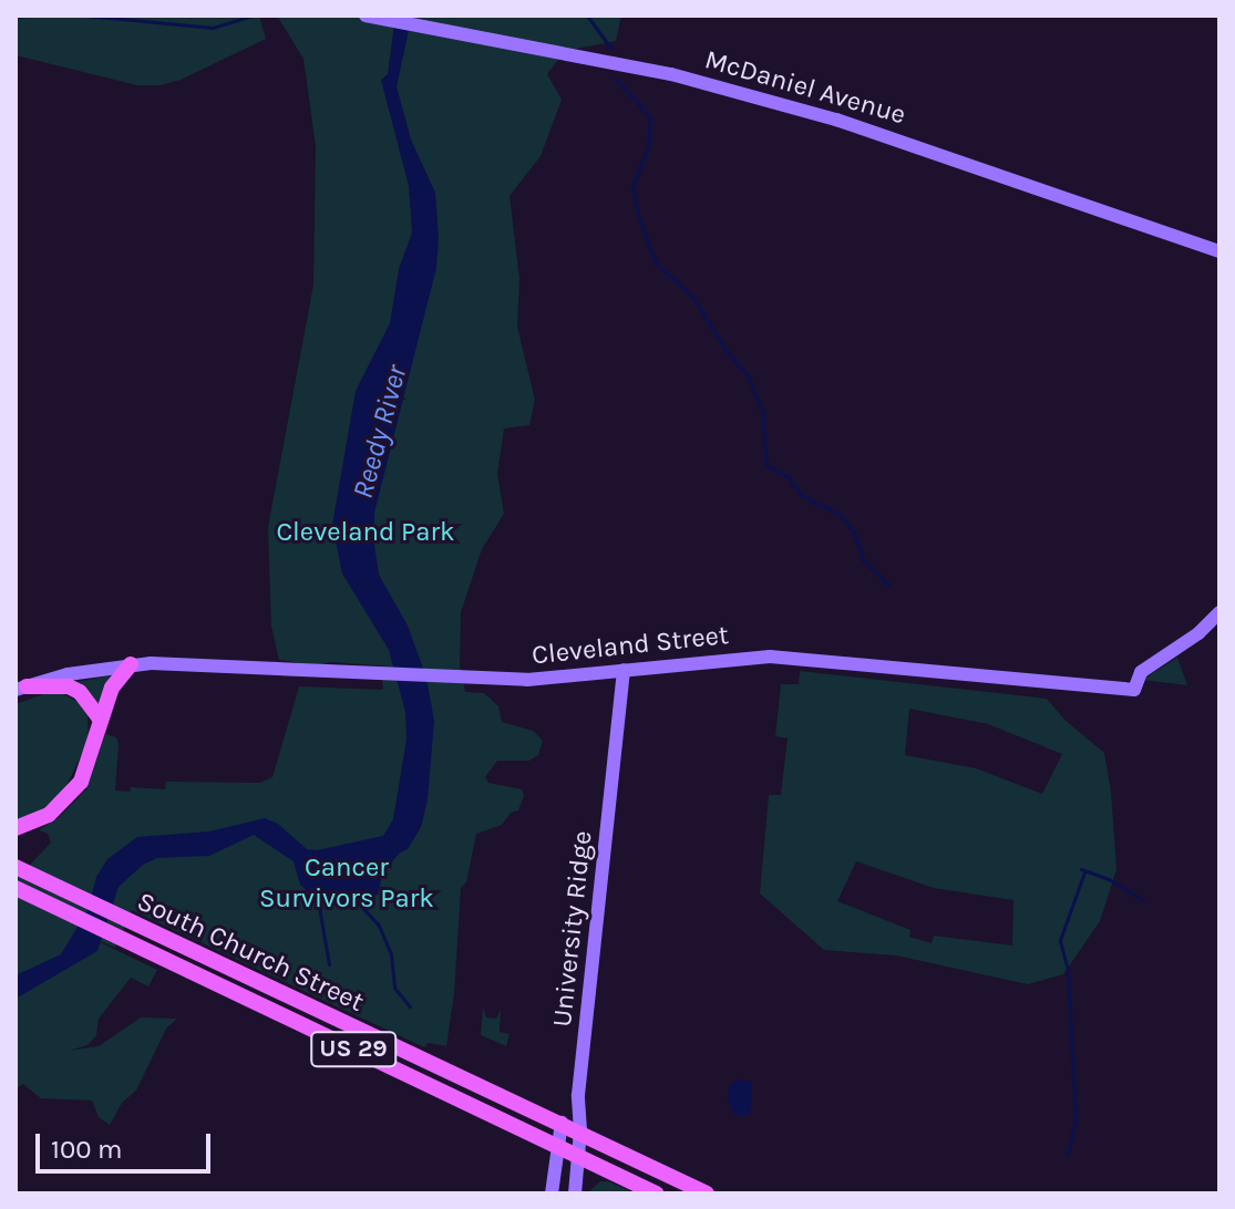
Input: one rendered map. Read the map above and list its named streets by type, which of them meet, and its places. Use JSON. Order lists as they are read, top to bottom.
{
  "streets": {
    "main road": ["South Church Street", "US 29"],
    "street": ["McDaniel Avenue", "Cleveland Street", "University Ridge"]
  },
  "crossings": [
    ["Cleveland Street", "University Ridge"],
    ["University Ridge", "South Church Street"]
  ],
  "water": ["Reedy River"],
  "parks": ["Cleveland Park", "Cancer Survivors Park"],
  "scale_bar": "100 m"
}
